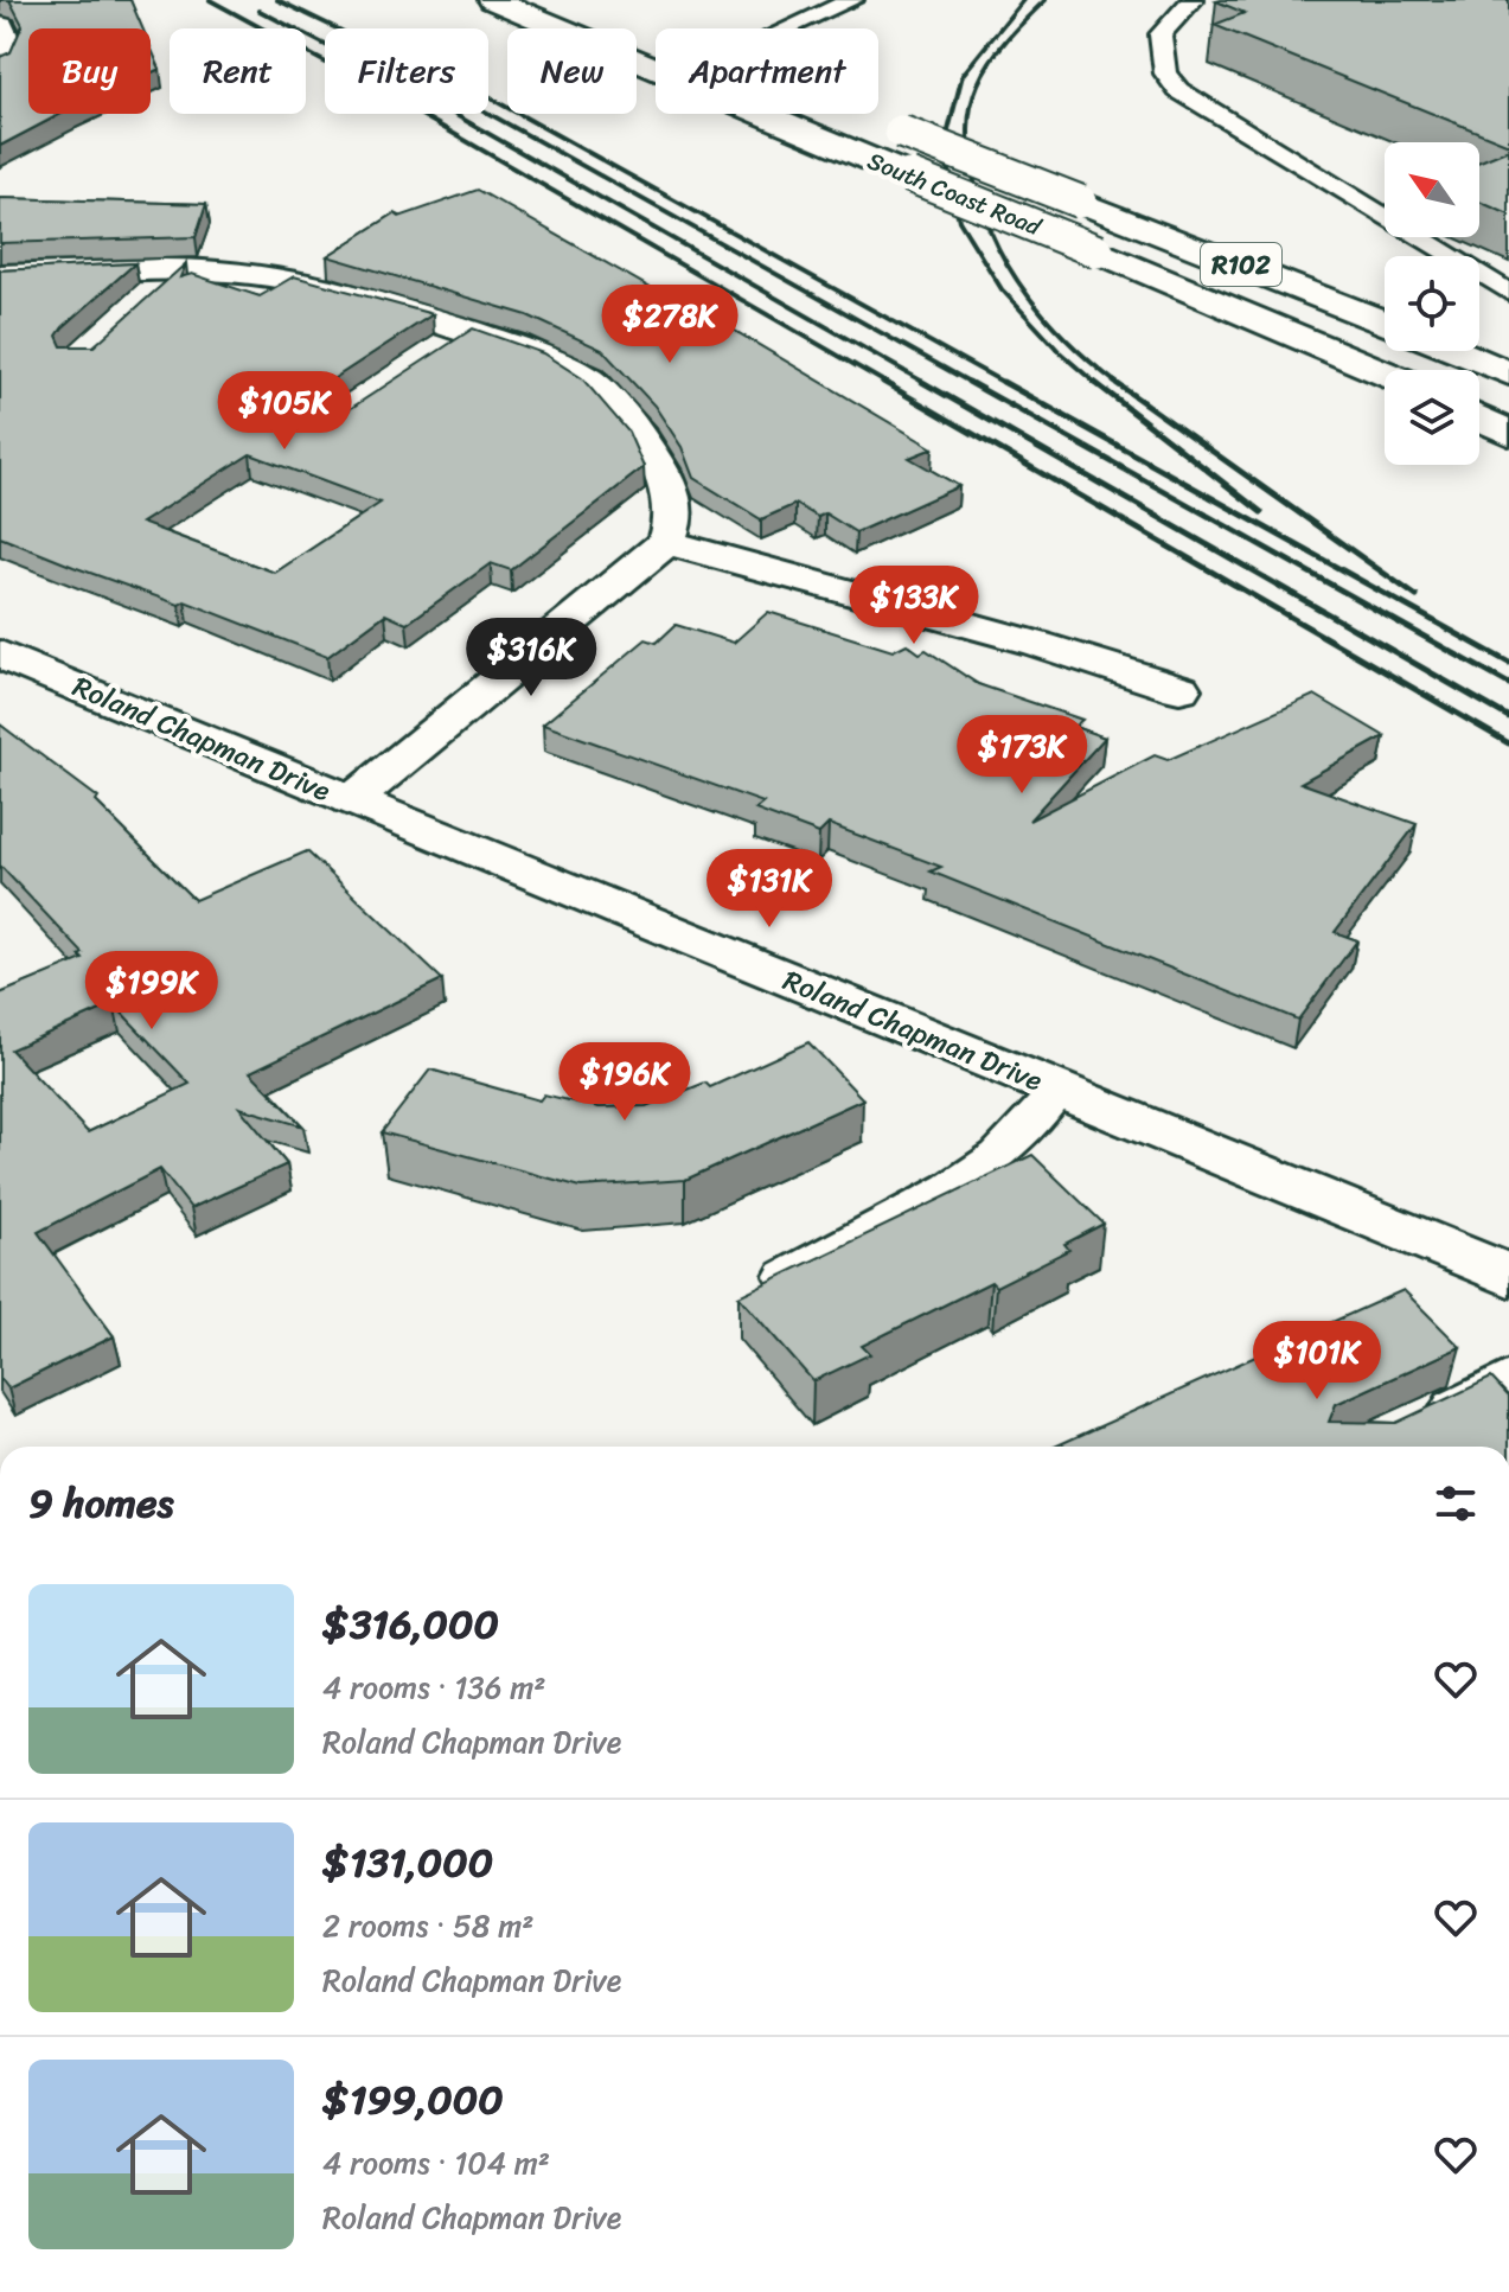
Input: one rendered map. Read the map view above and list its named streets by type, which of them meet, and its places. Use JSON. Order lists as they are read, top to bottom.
{
  "streets": {
    "main road": ["South Coast Road", "R102", "Roland Chapman Drive"]
  },
  "north": "top left",
  "page": {
    "chip": [
      "Buy",
      "Rent",
      "Filters",
      "New",
      "Apartment"
    ],
    "price": [
      "$278K",
      "$105K",
      "$133K",
      "$316K",
      "$173K",
      "$131K",
      "$199K",
      "$196K",
      "$101K"
    ],
    "heading": "9 homes",
    "list": [
      {
        "name": "$316,000",
        "note": "4 rooms · 136 m² · Roland Chapman Drive"
      },
      {
        "name": "$131,000",
        "note": "2 rooms · 58 m² · Roland Chapman Drive"
      },
      {
        "name": "$199,000",
        "note": "4 rooms · 104 m² · Roland Chapman Drive"
      }
    ]
  }
}
